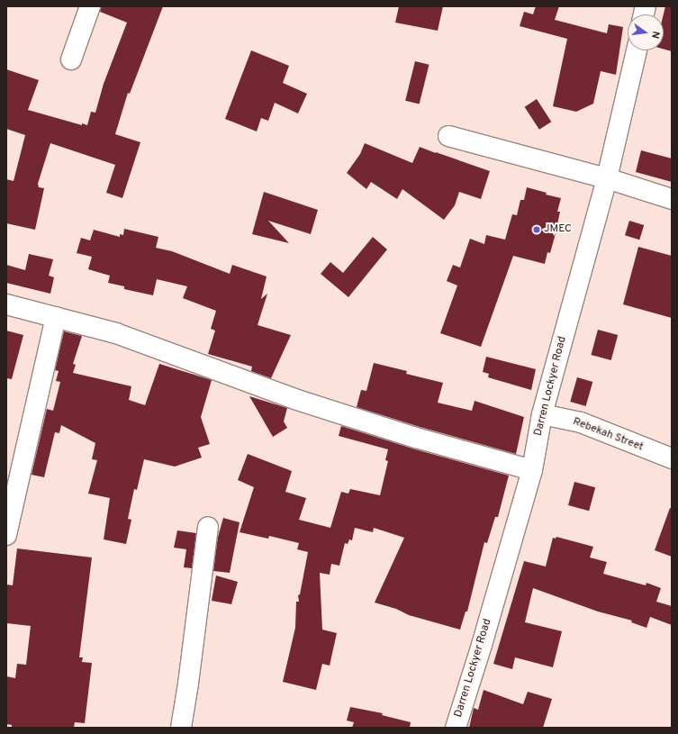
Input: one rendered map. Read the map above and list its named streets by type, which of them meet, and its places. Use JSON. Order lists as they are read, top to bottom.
{
  "streets": {
    "street": ["Darren Lockyer Road", "Rebekah Street"]
  },
  "crossings": [
    ["Darren Lockyer Road", "Rebekah Street"]
  ],
  "places": ["JMEC"],
  "north": "right"
}
